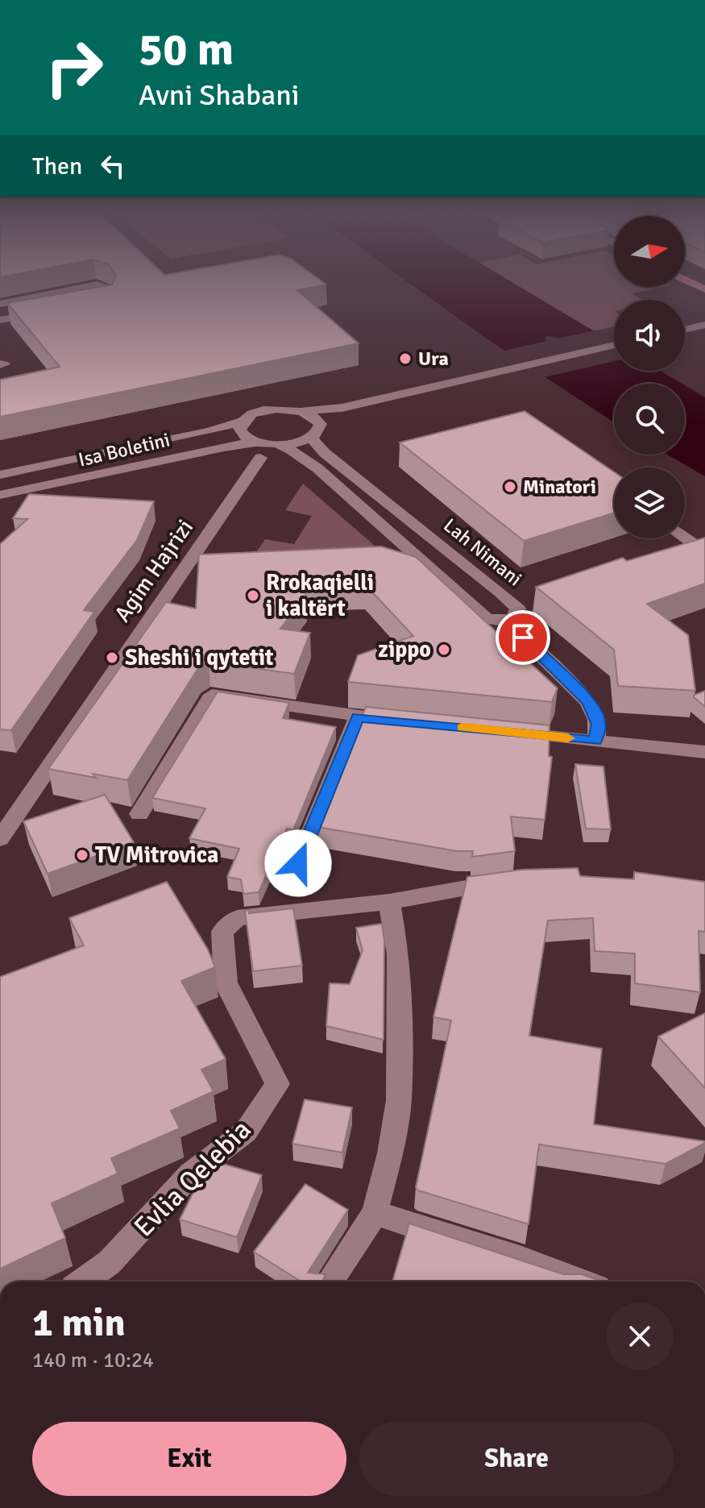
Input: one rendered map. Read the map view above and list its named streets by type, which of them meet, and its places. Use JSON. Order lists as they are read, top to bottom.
{
  "streets": {
    "street": [
      "Isa Boletini",
      "Lah Nimani",
      "Agim Hajrizi",
      "Evlia Qelebia"
    ]
  },
  "crossings": [
    ["Isa Boletini", "Lah Nimani"],
    ["Isa Boletini", "Agim Hajrizi"]
  ],
  "places": [
    "Ura",
    "Minatori",
    "Rrokaqielli i kaltërt",
    "zippo",
    "Sheshi i qytetit",
    "TV Mitrovica"
  ],
  "north": "right",
  "page": {
    "turn": ["50 m", "Avni Shabani"],
    "then": "Then",
    "heading": ["1 min", "140 m · 10:24"],
    "buttons": ["Exit", "Share"]
  }
}
